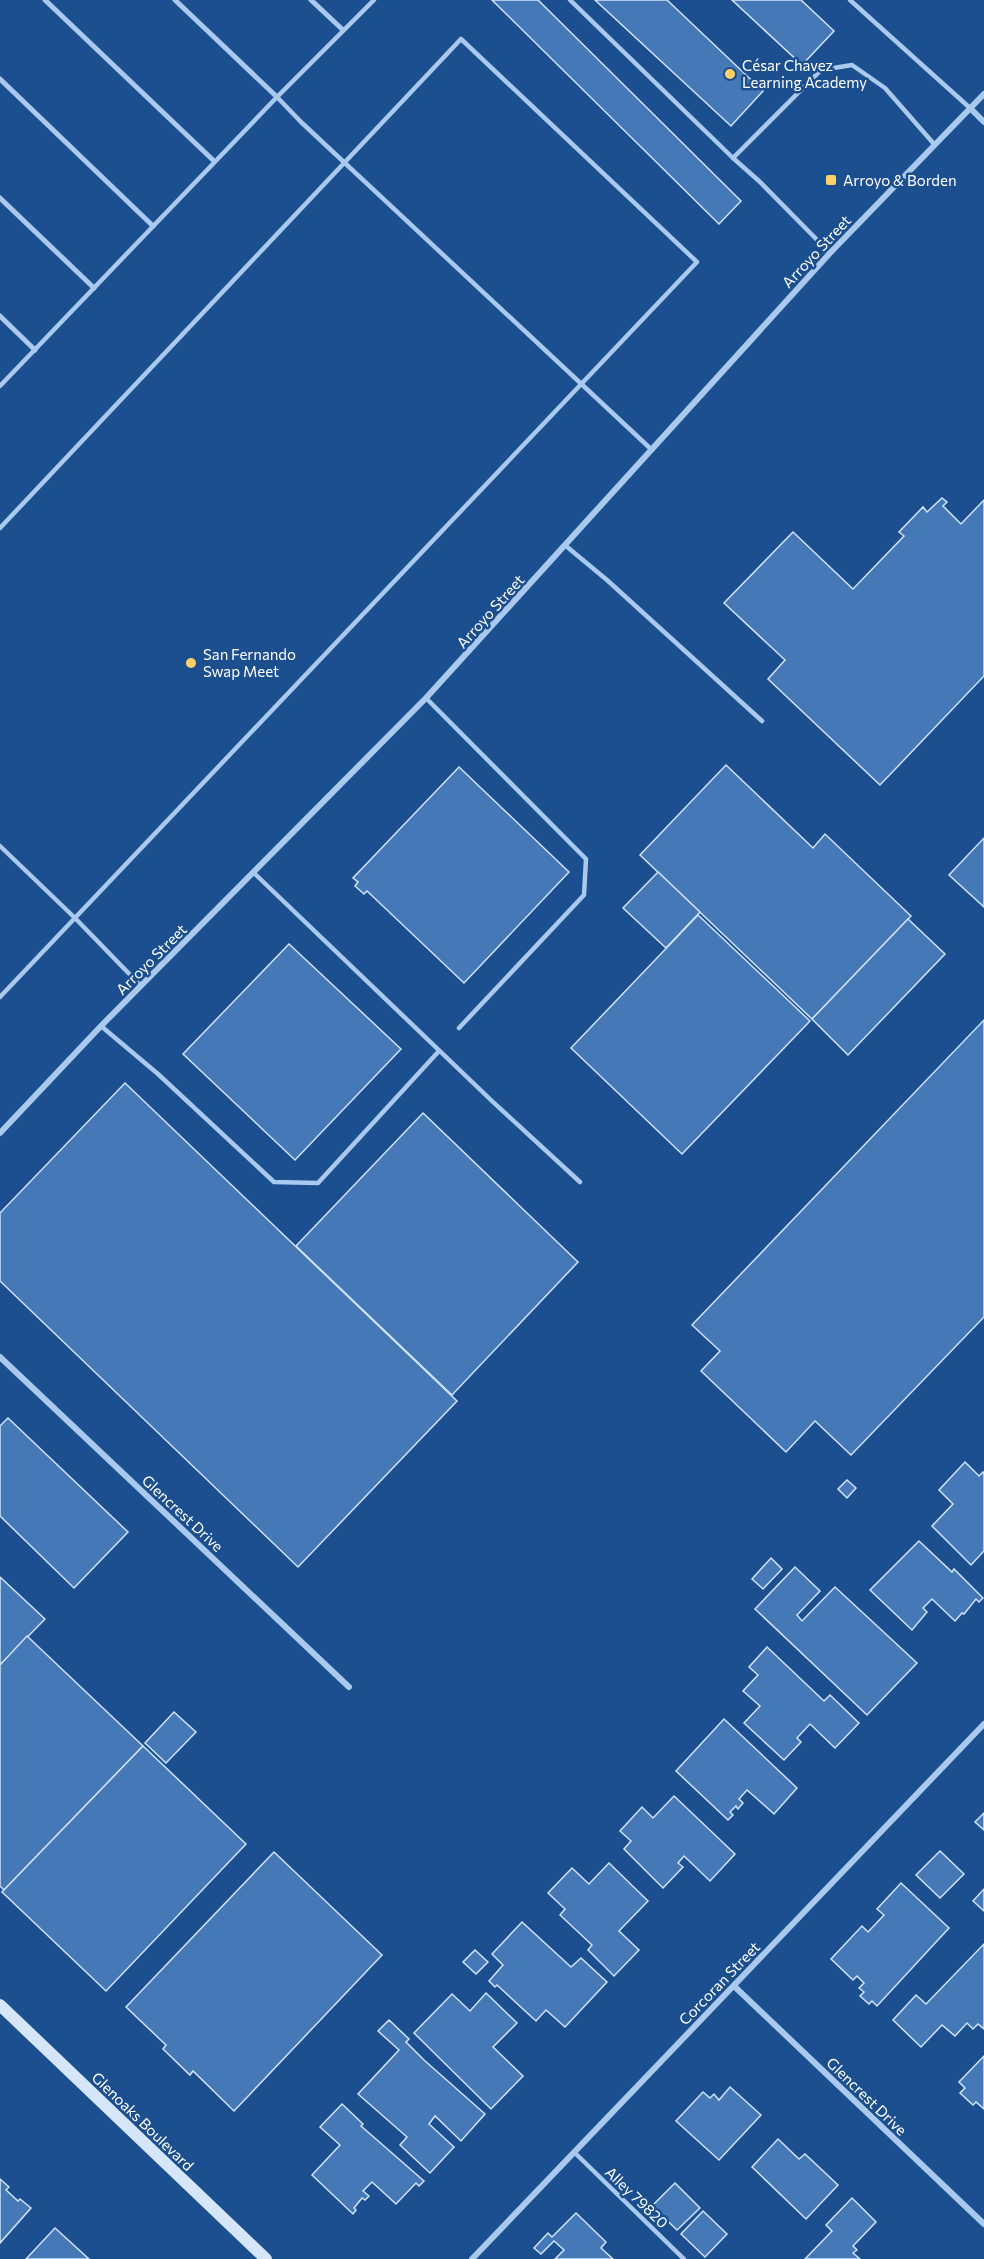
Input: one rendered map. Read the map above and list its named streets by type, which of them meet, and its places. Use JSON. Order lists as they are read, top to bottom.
{
  "streets": {
    "main road": ["Glenoaks Boulevard"],
    "street": ["Arroyo Street", "Glencrest Drive", "Corcoran Street"],
    "lane": ["Alley 79820"]
  },
  "crossings": [
    ["Glencrest Drive", "Corcoran Street"],
    ["Corcoran Street", "Alley 79820"]
  ],
  "places": {
    "other": ["César Chavez Learning Academy", "San Fernando Swap Meet"],
    "transit": ["Arroyo & Borden"]
  }
}
